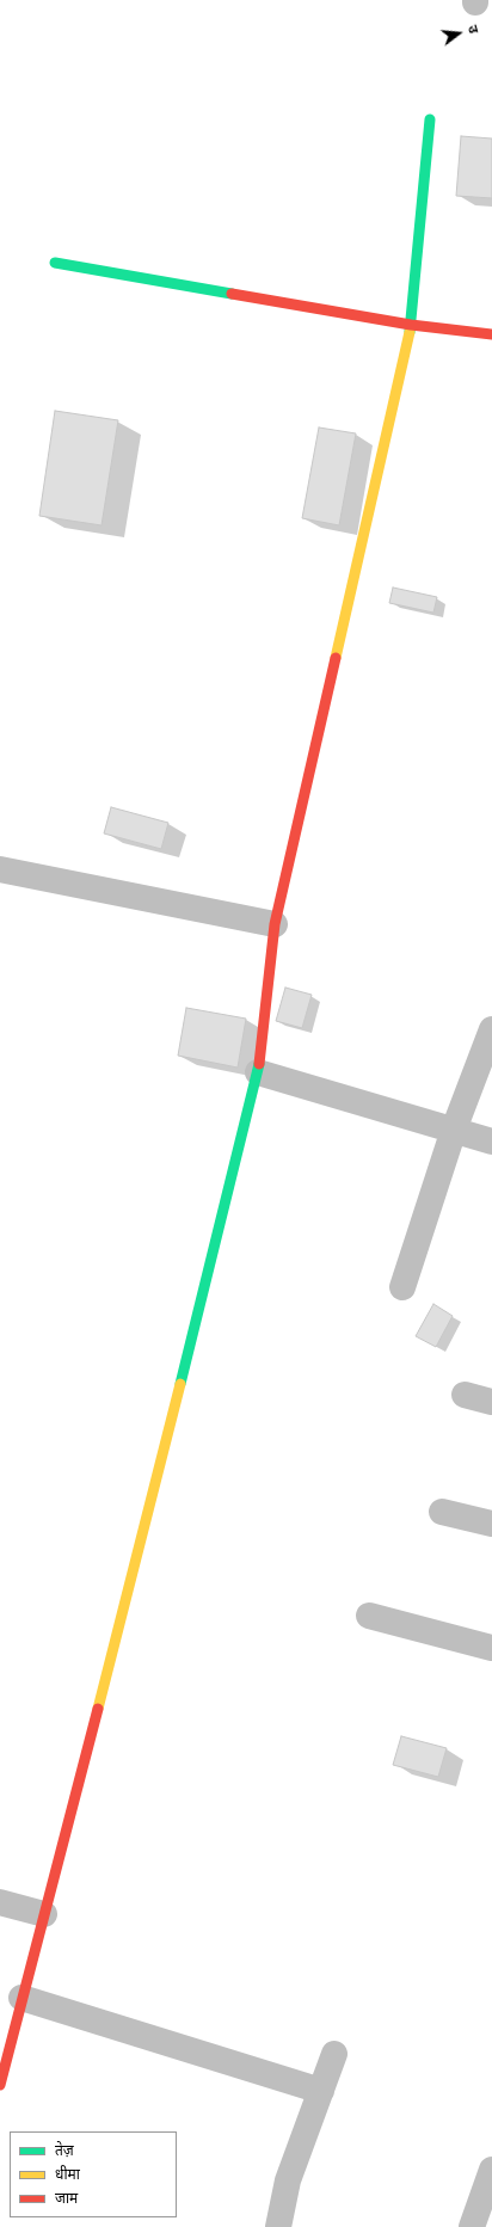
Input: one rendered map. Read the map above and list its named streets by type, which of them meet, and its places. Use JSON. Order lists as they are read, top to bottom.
{
  "legend": ["तेज़", "धीमा", "जाम"],
  "north": "right"
}
